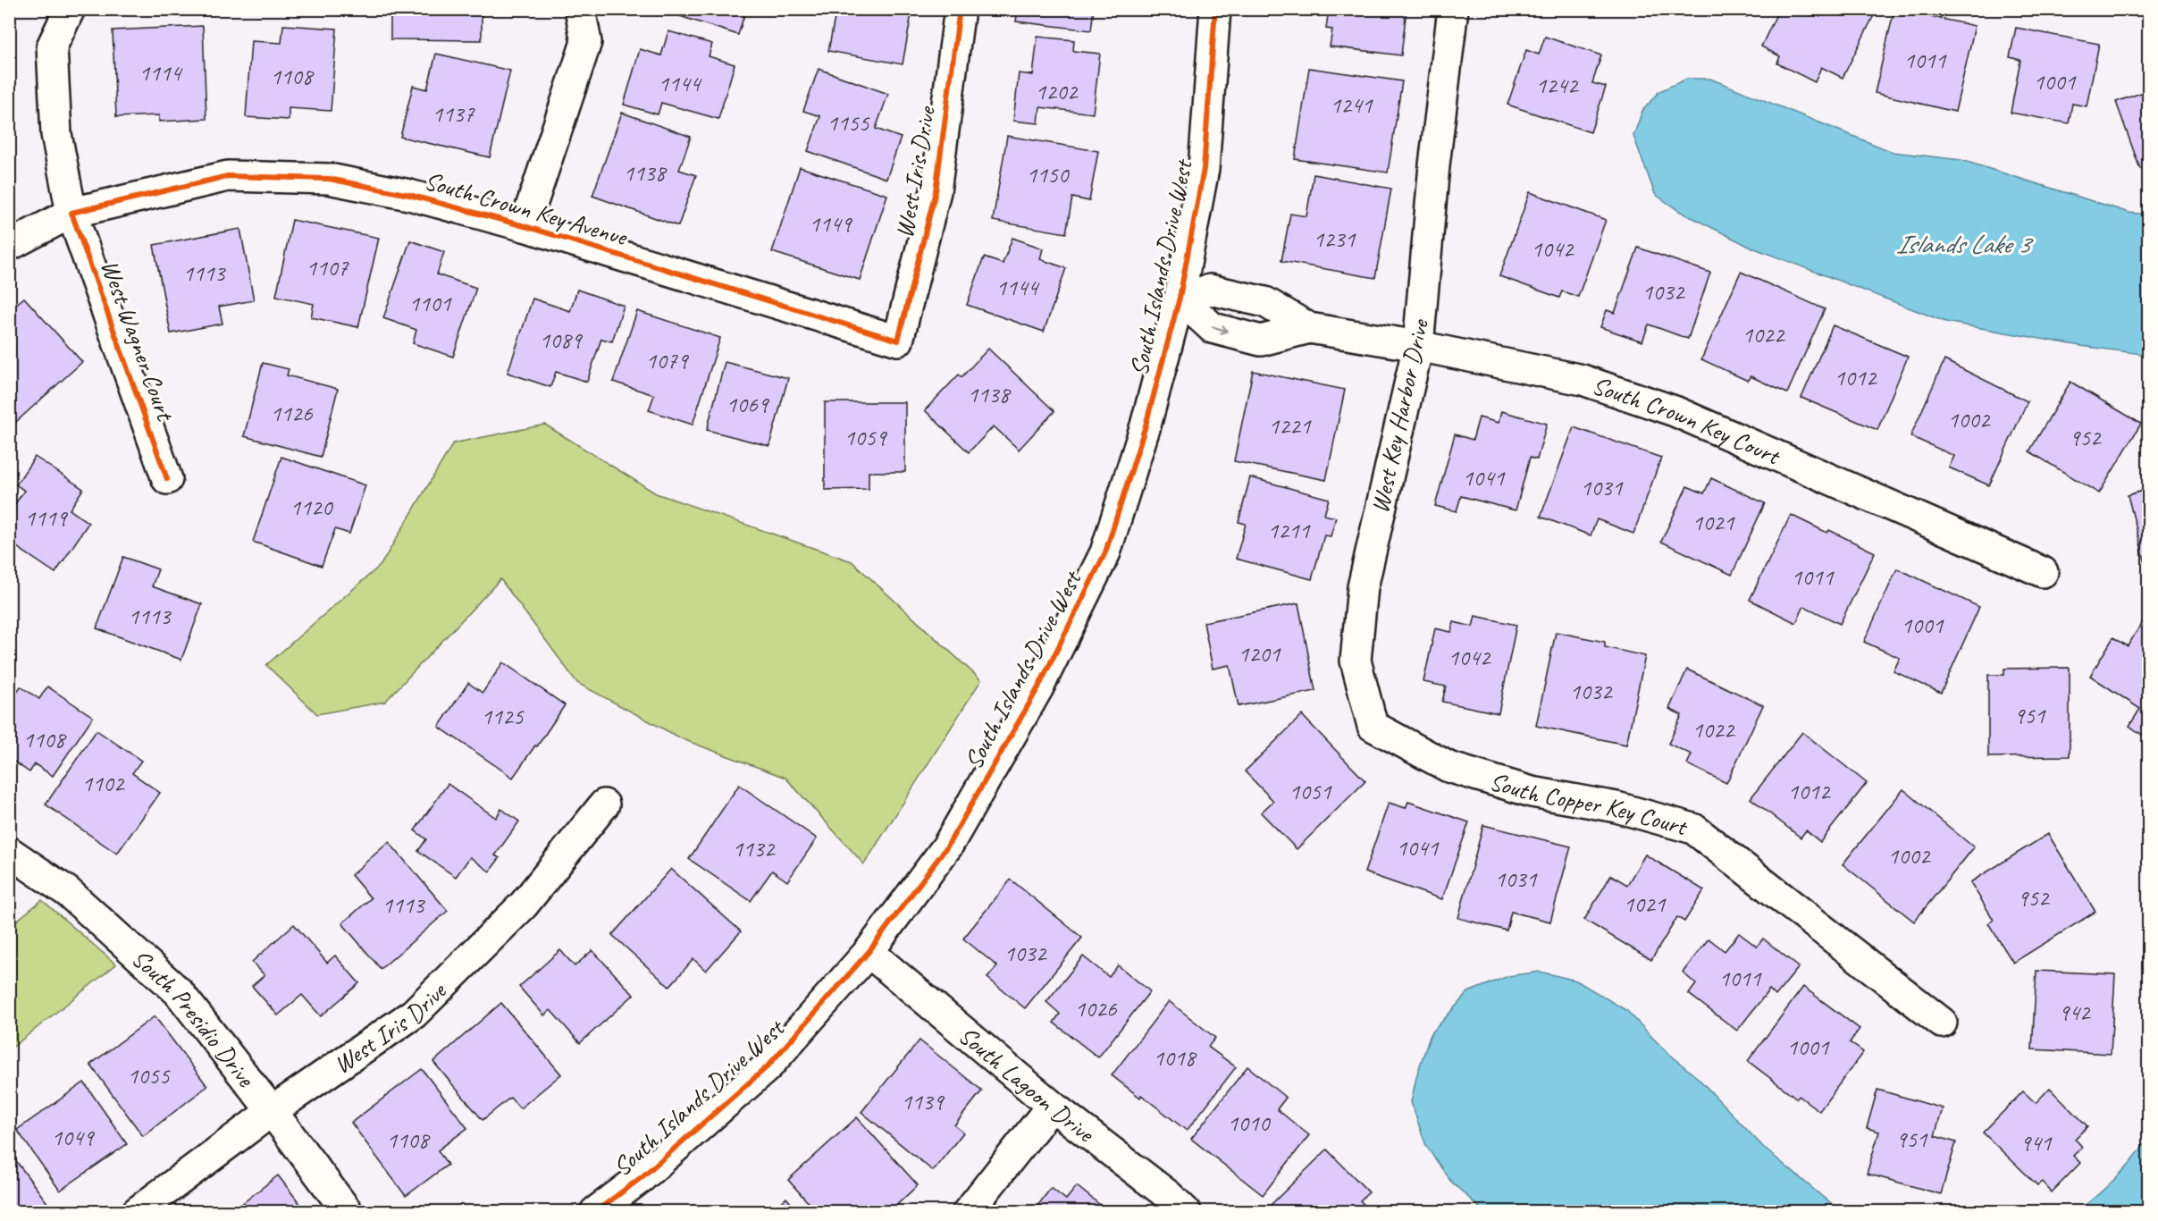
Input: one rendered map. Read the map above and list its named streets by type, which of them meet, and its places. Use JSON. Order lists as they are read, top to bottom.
{
  "streets": {
    "street": [
      "West Iris Drive",
      "South Crown Key Avenue",
      "South Islands Drive West",
      "West Wagner Court",
      "West Key Harbor Drive",
      "South Crown Key Court",
      "South Copper Key Court",
      "South Presidio Drive",
      "South Lagoon Drive"
    ]
  },
  "crossings": [
    ["West Iris Drive", "South Crown Key Avenue"],
    ["West Iris Drive", "South Presidio Drive"],
    ["South Crown Key Avenue", "West Wagner Court"],
    ["South Islands Drive West", "South Crown Key Court"],
    ["South Islands Drive West", "South Lagoon Drive"],
    ["West Key Harbor Drive", "South Crown Key Court"],
    ["West Key Harbor Drive", "South Copper Key Court"]
  ],
  "water": ["Islands Lake 3"],
  "house_numbers": [
    "1011",
    "1114",
    "1108",
    "1001",
    "1144",
    "1242",
    "1202",
    "1241",
    "1137",
    "1155",
    "1138",
    "1150",
    "1149",
    "1231",
    "1042",
    "1107",
    "1113",
    "1144",
    "1032",
    "1101",
    "1022",
    "1089",
    "1079",
    "1012",
    "1138",
    "1069",
    "1126",
    "1002",
    "1221",
    "1059",
    "952",
    "1041",
    "1031",
    "1120",
    "1119",
    "1021",
    "1211",
    "1011",
    "1113",
    "1001",
    "1201",
    "1042",
    "1032",
    "951",
    "1125",
    "1022",
    "1108",
    "1102",
    "1051",
    "1012",
    "1041",
    "1132",
    "1002",
    "1031",
    "952",
    "1021",
    "1113",
    "1032",
    "1011",
    "1026",
    "942",
    "1001",
    "1018",
    "1055",
    "1139",
    "1010",
    "1049",
    "951",
    "1108",
    "941"
  ]
}
